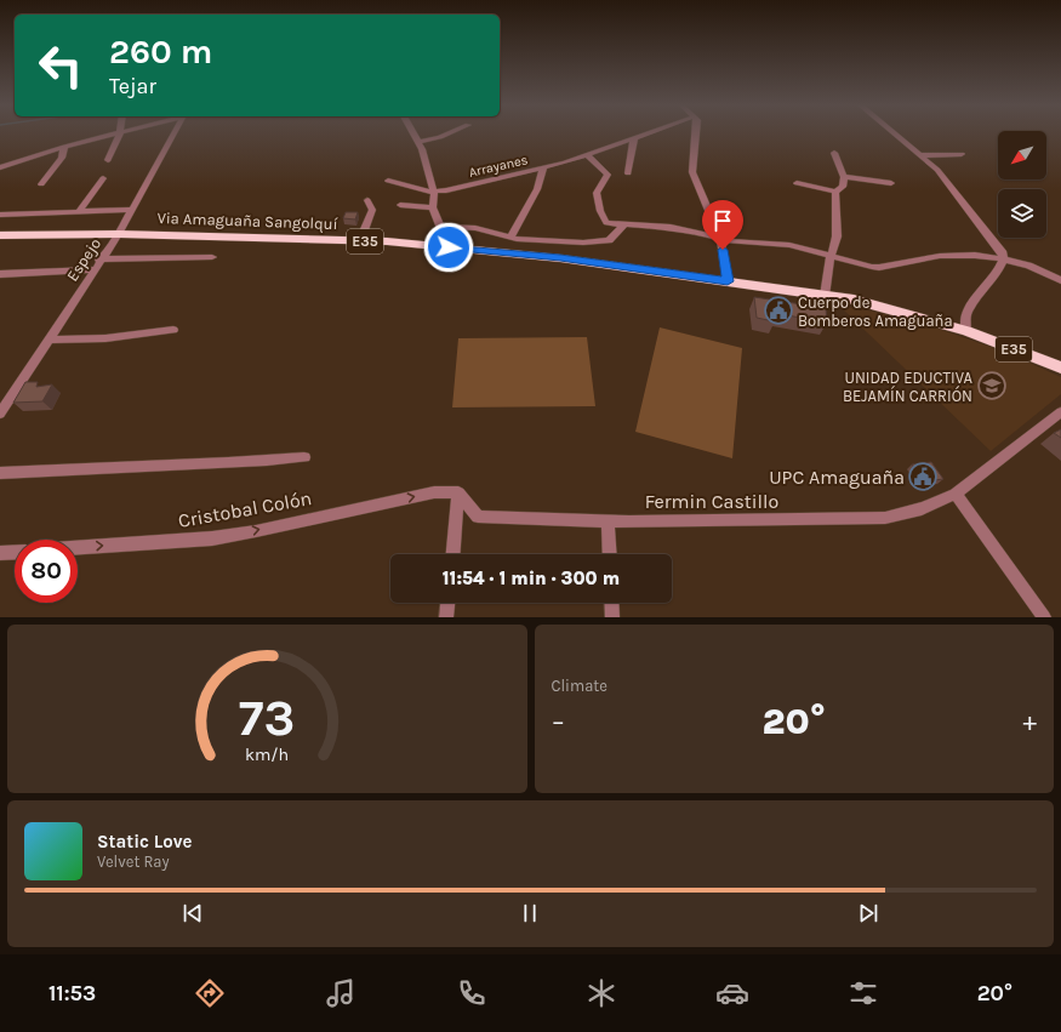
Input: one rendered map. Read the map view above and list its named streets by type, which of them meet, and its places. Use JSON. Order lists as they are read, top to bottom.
{
  "streets": {
    "highway": ["Via Amaguaña Sangolquí", "E35"],
    "street": [
      "Arrayanes",
      "Espejo",
      "Fermin Castillo",
      "Cristobal Colón"
    ]
  },
  "crossings": [
    ["Via Amaguaña Sangolquí", "Espejo"]
  ],
  "places": {
    "public building": ["Cuerpo de Bomberos Amaguaña", "UPC Amaguaña"],
    "school or university": ["UNIDAD EDUCTIVA BEJAMÍN CARRIÓN"]
  },
  "north": "bottom left",
  "page": {
    "turn": ["260 m", "Tejar"],
    "limit": "80",
    "trip": "11:54 · 1 min · 300 m",
    "tile": "Climate",
    "heat": ["−", "20°", "+"],
    "song": ["Static Love", "Velvet Ray"],
    "tabs": ["11:53", "20°"],
    "gauge": ["73", "km/h"]
  }
}
